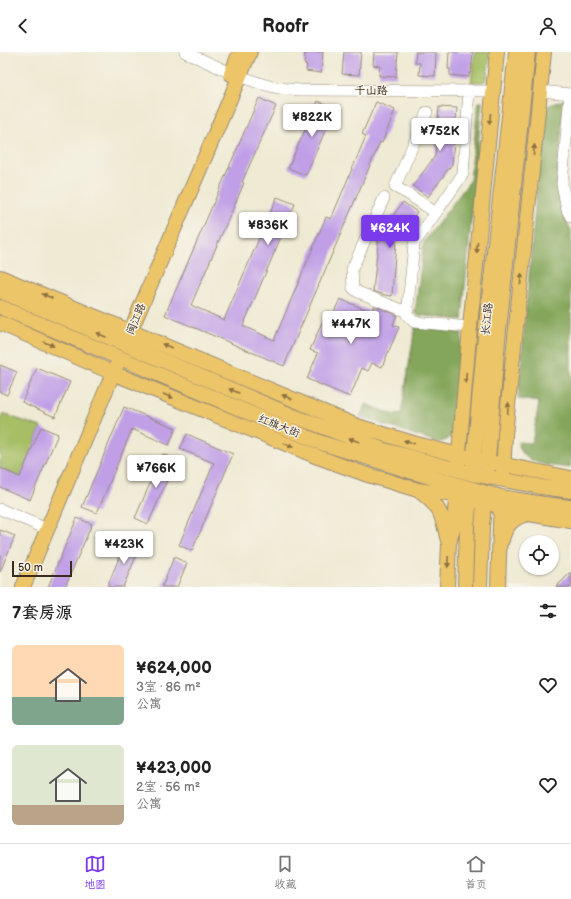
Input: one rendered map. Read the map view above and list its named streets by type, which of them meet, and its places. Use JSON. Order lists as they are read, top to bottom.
{
  "streets": {
    "main road": ["闽江路", "长江路", "红旗大街"],
    "street": ["千山路"]
  },
  "crossings": [
    ["千山路", "闽江路"],
    ["闽江路", "红旗大街"],
    ["长江路", "红旗大街"]
  ],
  "scale_bar": "50 m",
  "page": {
    "header": "Roofr",
    "price": [
      "¥822K",
      "¥752K",
      "¥836K",
      "¥624K",
      "¥447K",
      "¥766K",
      "¥423K"
    ],
    "scale": "50 m",
    "heading": "7套房源",
    "list": [
      {
        "name": "¥624,000",
        "note": "3室 · 86 m² · 公寓"
      },
      {
        "name": "¥423,000",
        "note": "2室 · 56 m² · 公寓"
      }
    ],
    "tabs": ["地图", "收藏", "首页"]
  }
}
